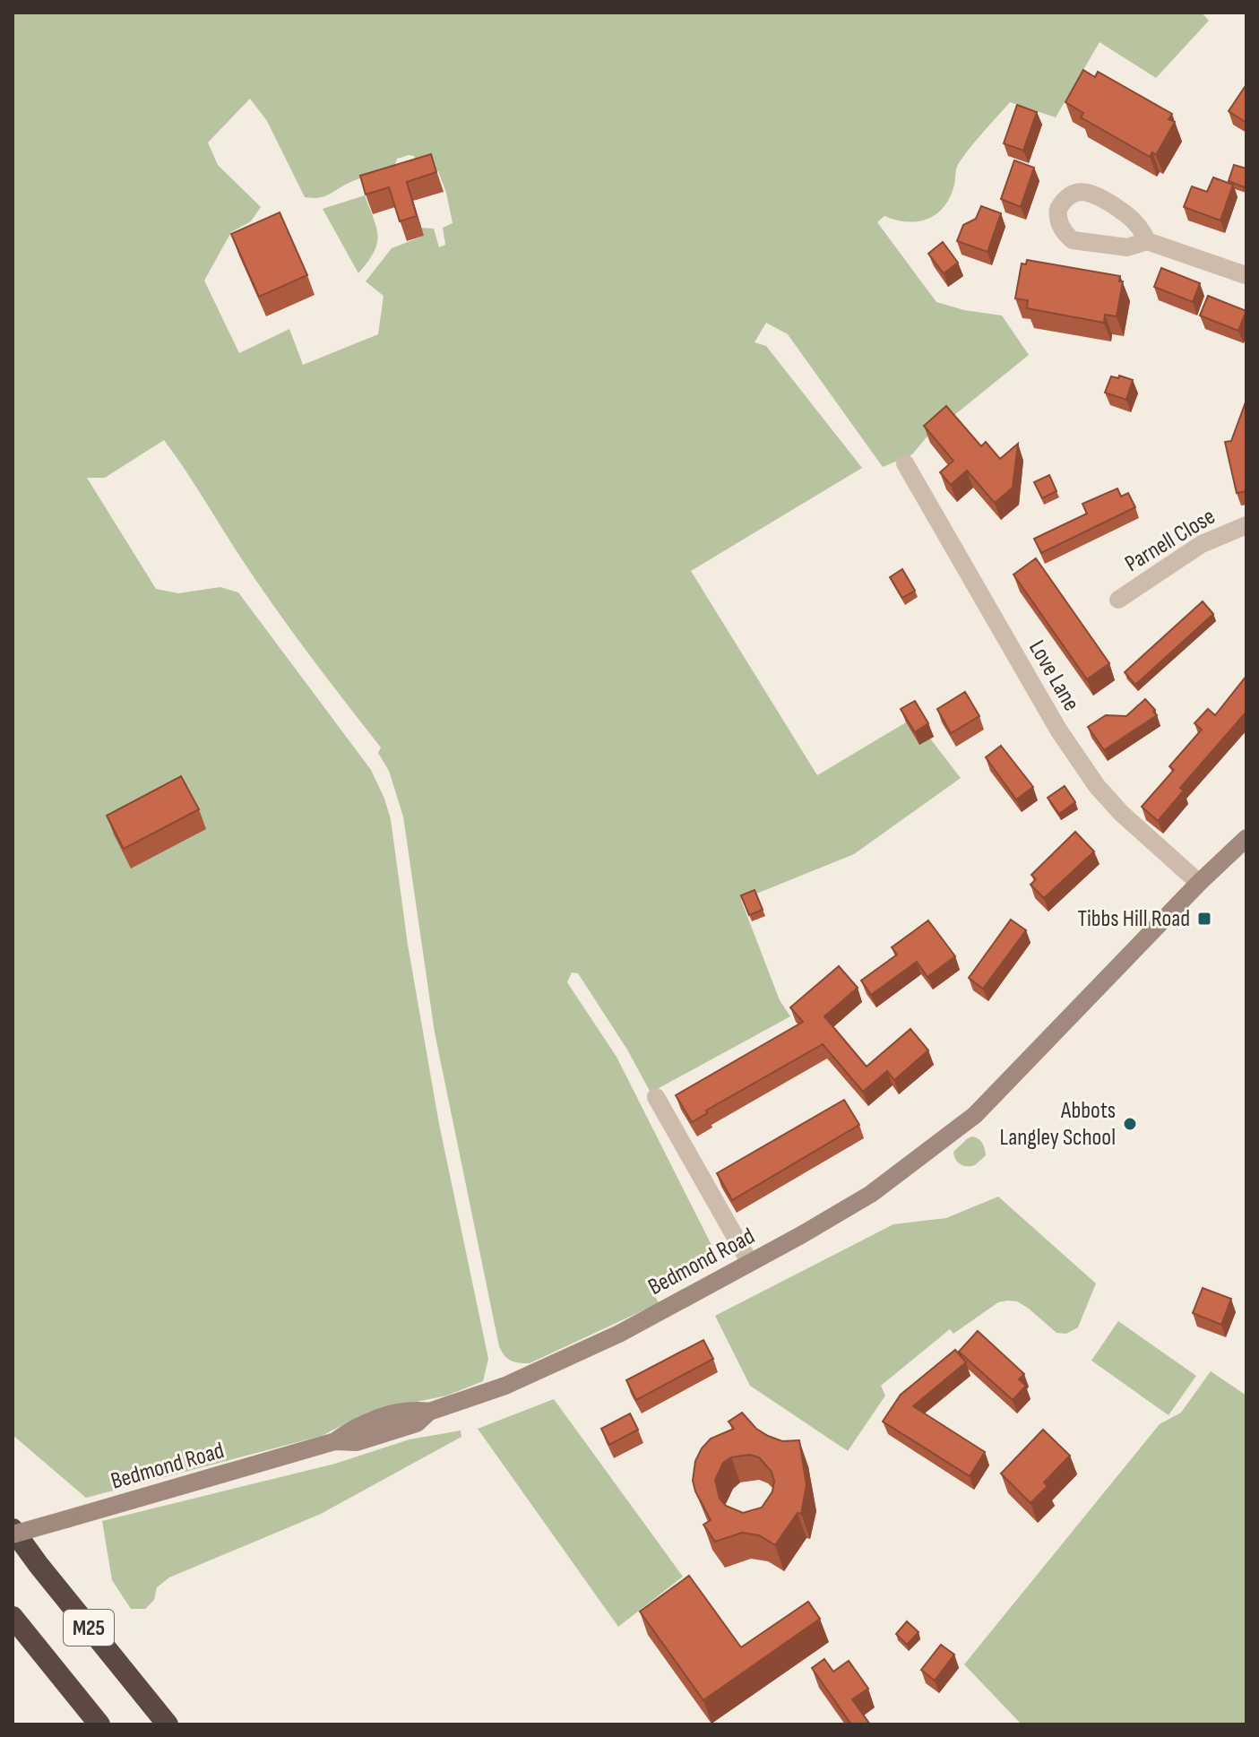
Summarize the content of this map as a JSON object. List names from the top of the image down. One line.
{"streets":{"highway":["M25"],"street":["Parnell Close","Love Lane","Bedmond Road"]},"crossings":[["Love Lane","Bedmond Road"],["Bedmond Road","M25"]],"places":{"transit":["Tibbs Hill Road"],"other":["Abbots Langley School"]}}
